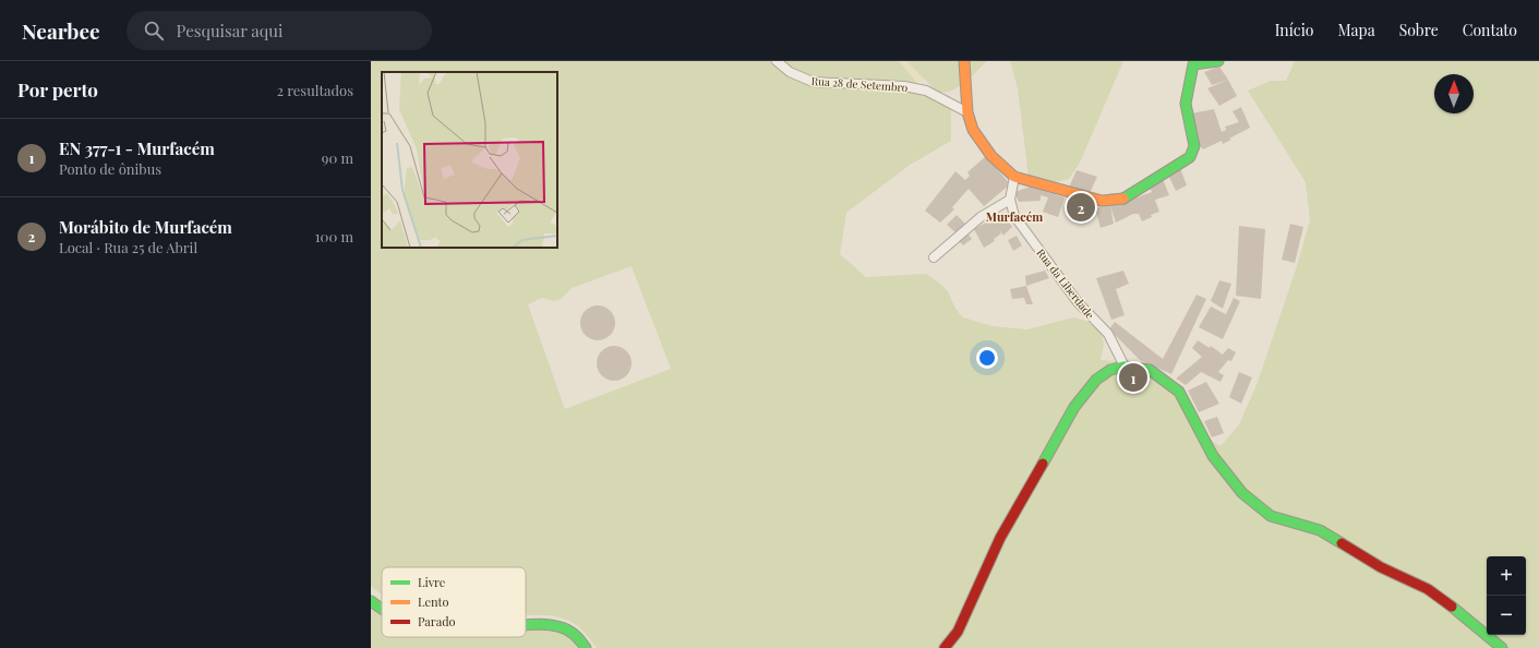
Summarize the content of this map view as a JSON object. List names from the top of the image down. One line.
{"streets":{"street":["Rua 28 de Setembro","Rua da Liberdade"]},"districts":["Murfacém"],"legend":["Livre","Lento","Parado"],"north":"top","page":{"header":"Nearbee","search":"Pesquisar aqui","nav":["Início","Mapa","Sobre","Contato"],"heading":["Por perto","2 resultados"],"list":[{"mark":"1","name":"EN 377-1 - Murfacém","note":"Ponto de ônibus","value":"90 m"},{"mark":"2","name":"Morábito de Murfacém","note":"Local · Rua 25 de Abril","value":"100 m"}],"pins":["2","1"],"map_buttons":["+","−"]}}
